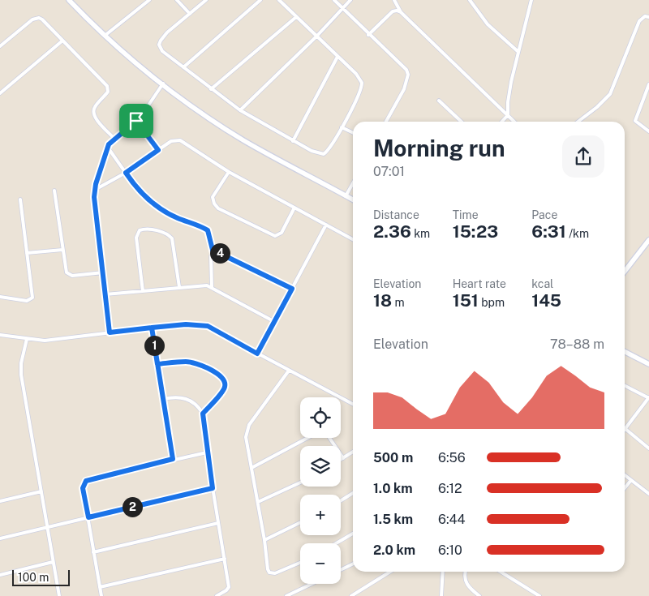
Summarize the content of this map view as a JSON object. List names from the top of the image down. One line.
{"scale_bar":"100 m","page":{"heading":["Morning run","07:01"],"stats":[["Distance","2.36 km"],["Time","15:23"],["Pace","6:31 /km"],["Elevation","18 m"],["Heart rate","151 bpm"],["kcal","145"]],"pins":["4","1","2"],"chart":["Elevation","78–88 m"],"map_buttons":["+","−"],"list":[{"name":"500 m","note":"6:56"},{"name":"1.0 km","note":"6:12"},{"name":"1.5 km","note":"6:44"},{"name":"2.0 km","note":"6:10"}],"scale":"100 m"}}
